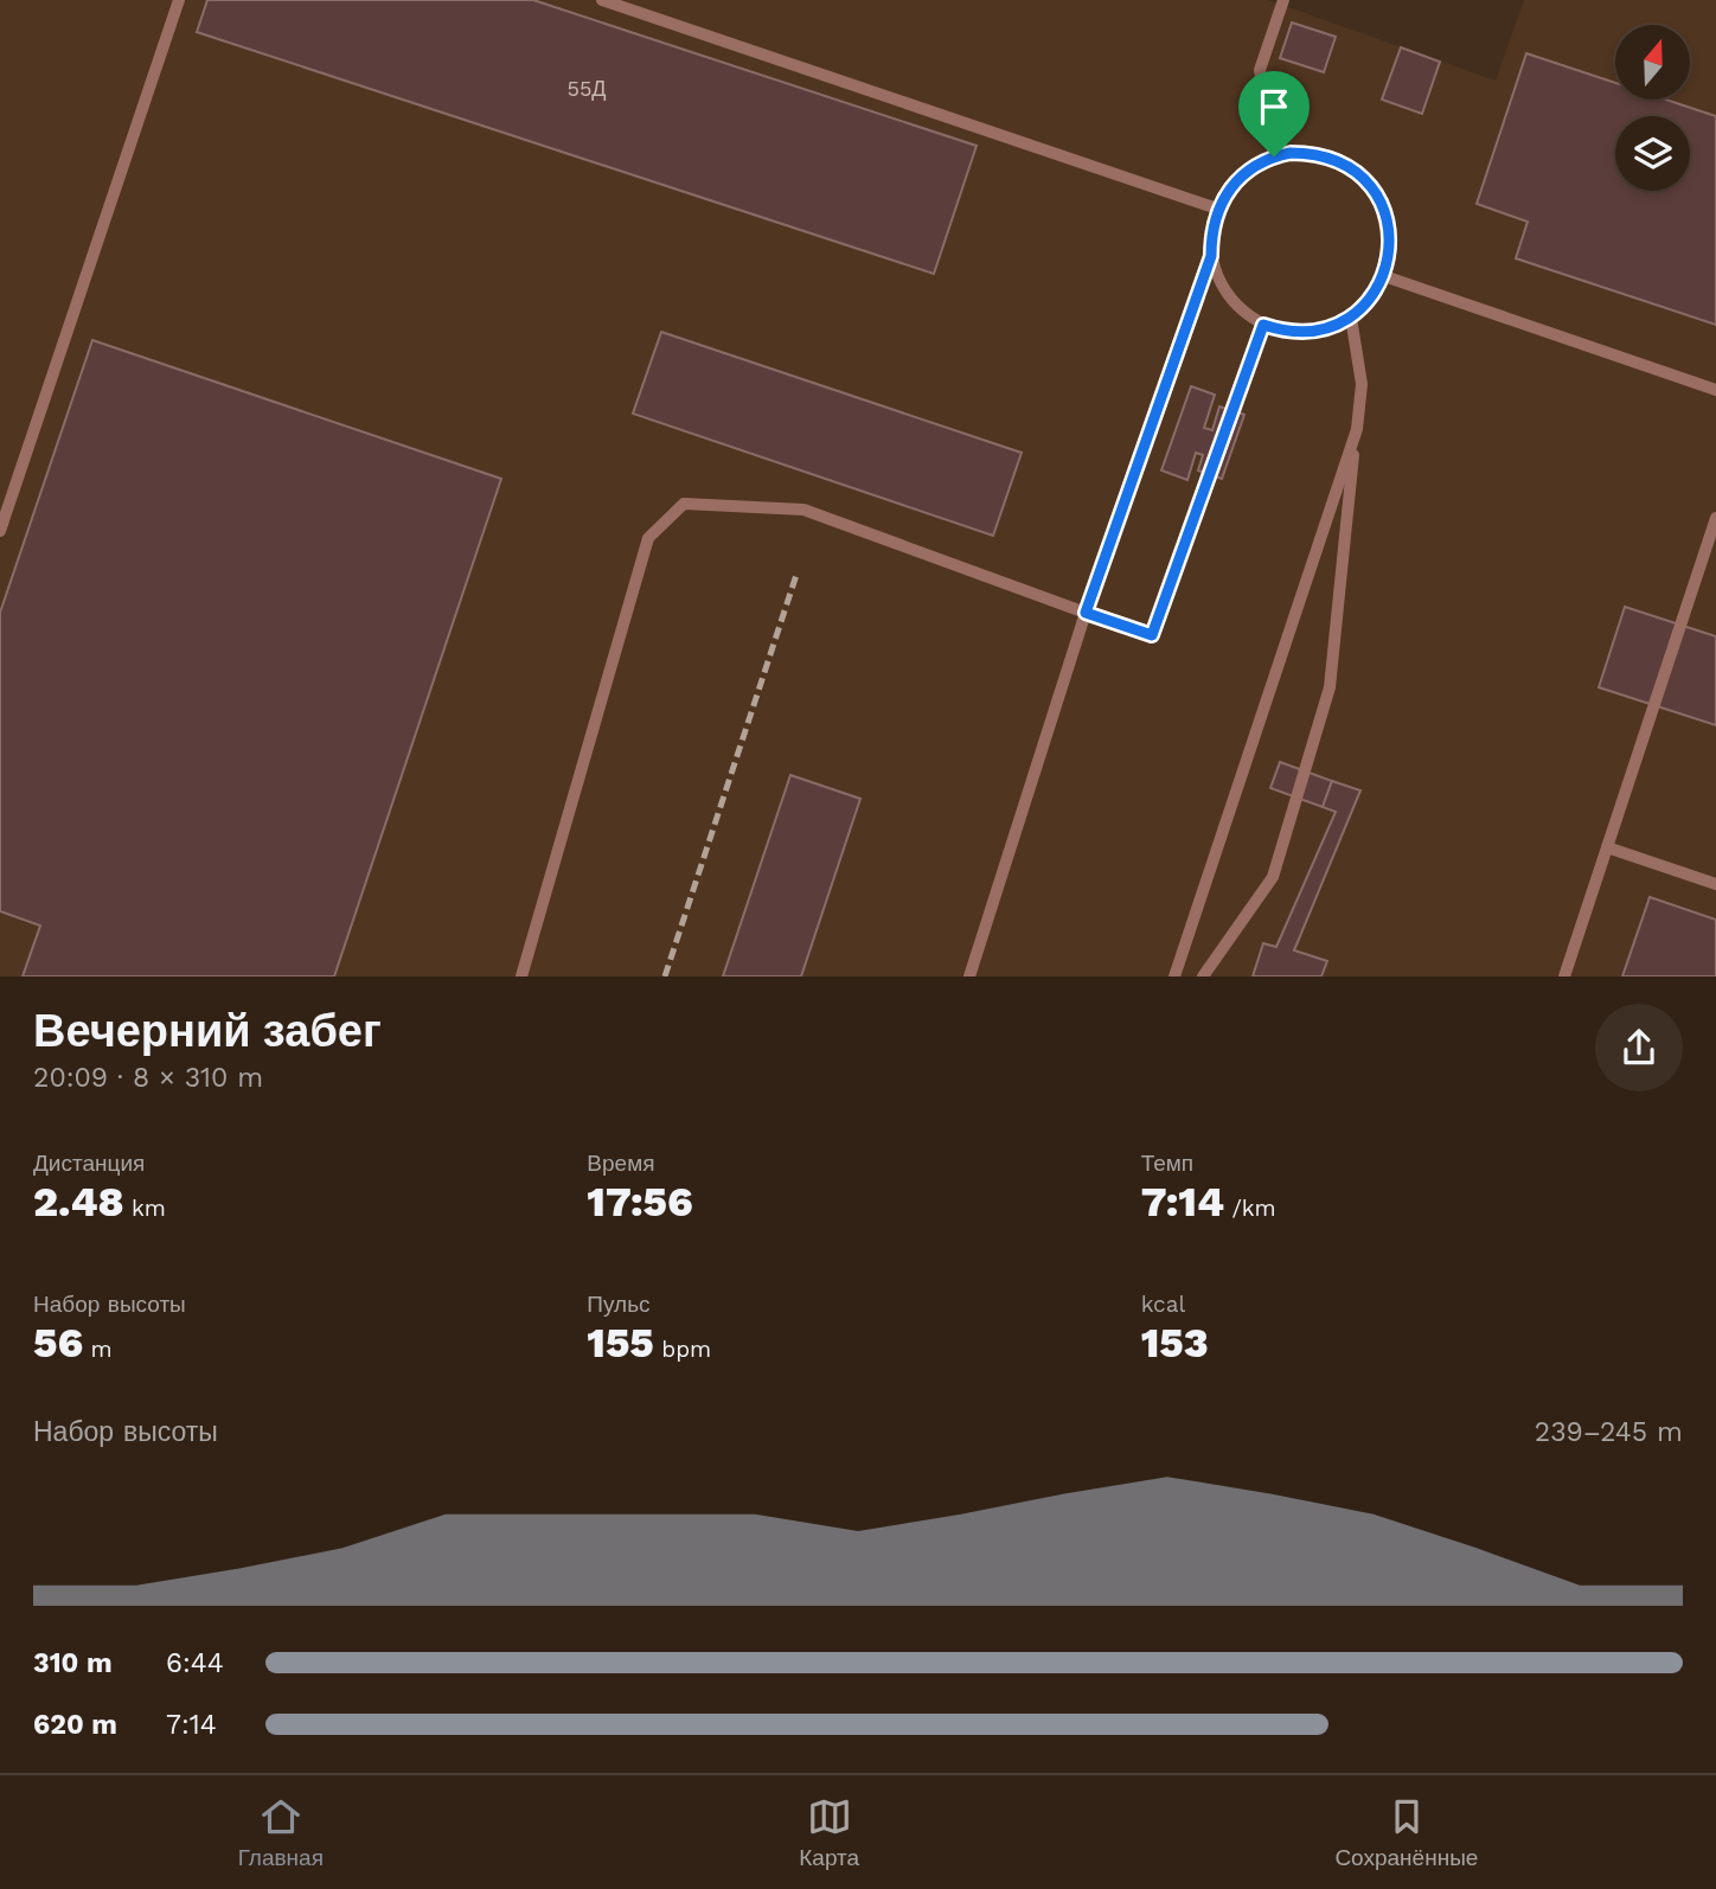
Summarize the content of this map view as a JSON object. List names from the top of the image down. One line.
{"house_numbers":["55Д"],"north":"top","page":{"heading":["Вечерний забег","20:09 · 8 × 310 m"],"stats":[["Дистанция","2.48 km"],["Время","17:56"],["Темп","7:14 /km"],["Набор высоты","56 m"],["Пульс","155 bpm"],["kcal","153"]],"chart":["Набор высоты","239–245 m"],"list":[{"name":"310 m","note":"6:44"},{"name":"620 m","note":"7:14"}],"tabs":["Главная","Карта","Сохранённые"]}}
